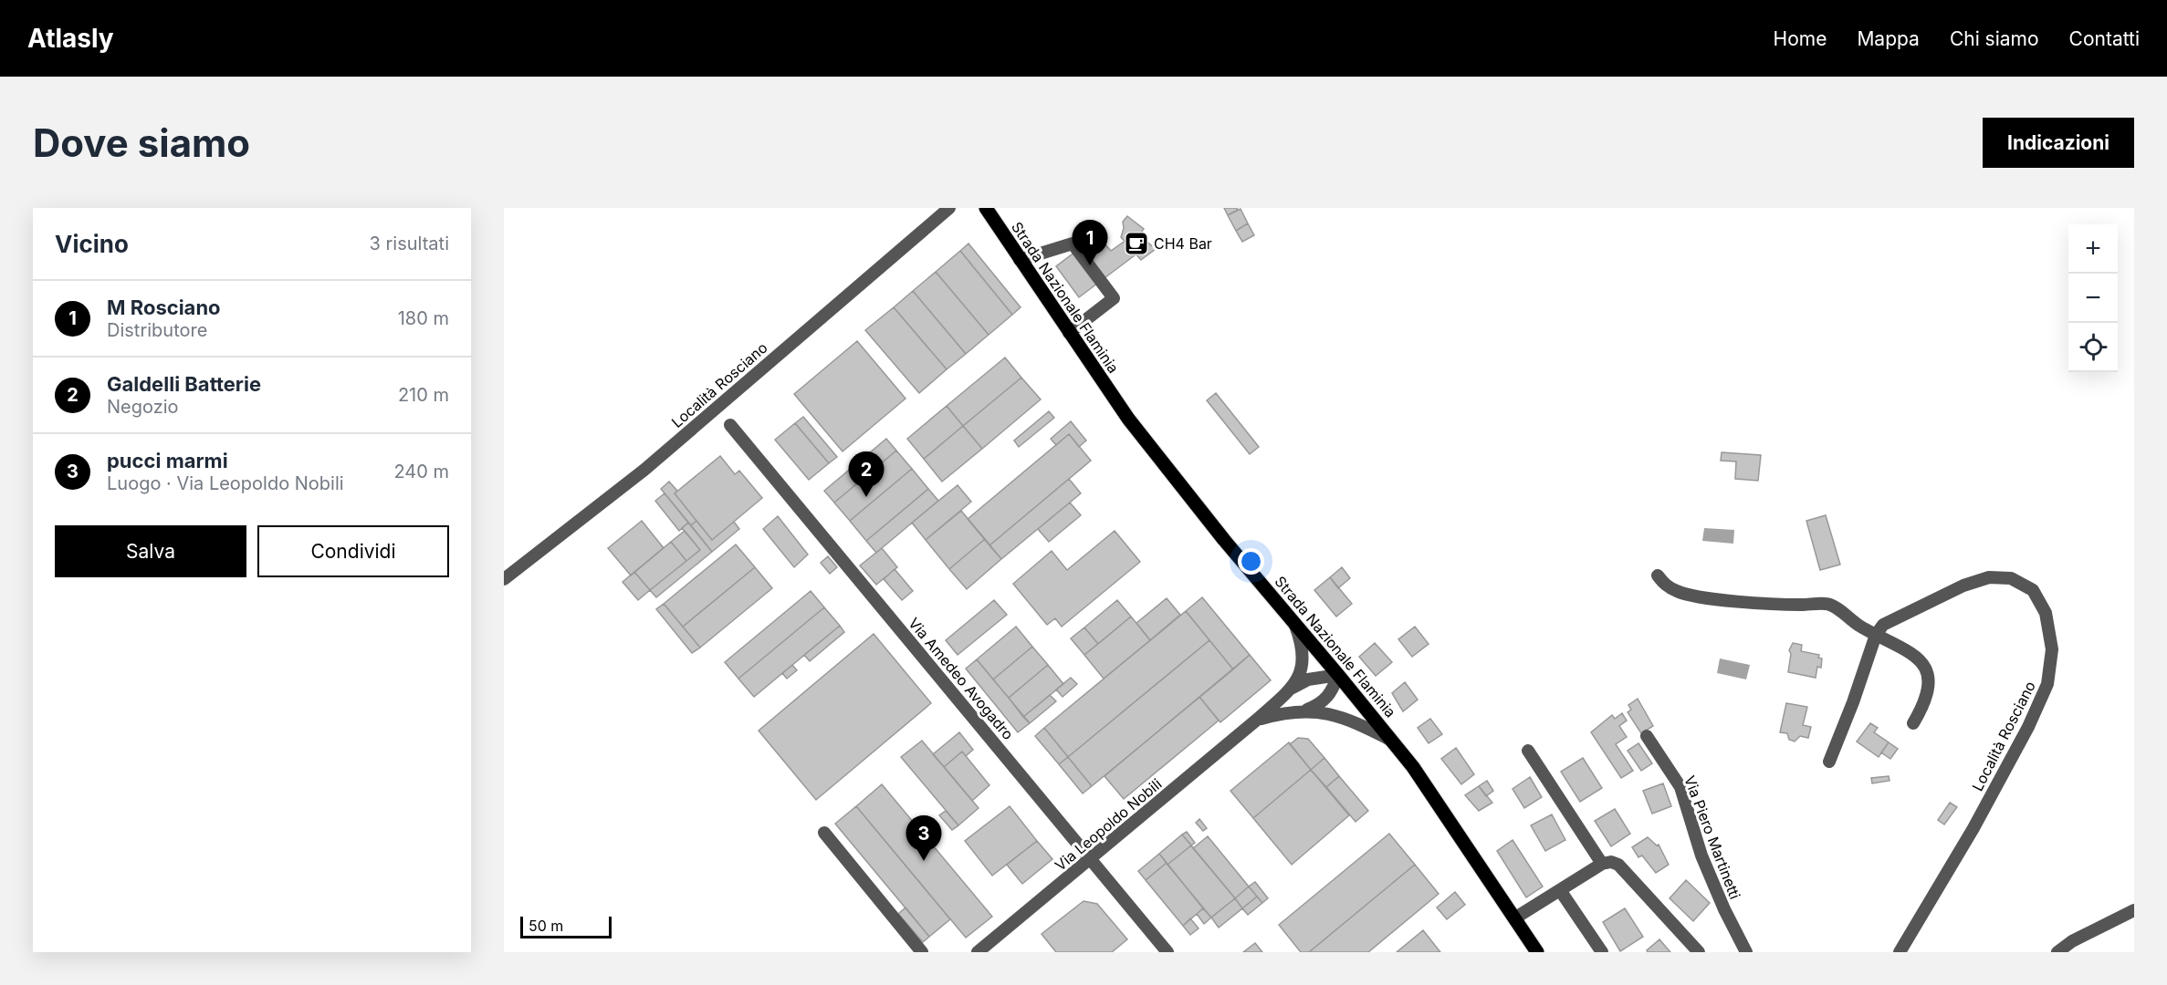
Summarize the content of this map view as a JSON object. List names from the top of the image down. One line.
{"streets":{"main road":["Strada Nazionale Flaminia"],"street":["Località Rosciano","Via Amedeo Avogadro","Via Leopoldo Nobili","Via Piero Martinetti"]},"crossings":[["Strada Nazionale Flaminia","Via Leopoldo Nobili"],["Via Amedeo Avogadro","Via Leopoldo Nobili"]],"places":{"cafe":["CH4 Bar"]},"scale_bar":"50 m","page":{"header":"Atlasly","nav":["Home","Mappa","Chi siamo","Contatti"],"buttons":["Indicazioni",["Salva","Condividi"]],"title":"Dove siamo","heading":["Vicino","3 risultati"],"pins":["1","2","3"],"map_buttons":["+","−"],"list":[{"mark":"1","name":"M Rosciano","note":"Distributore","value":"180 m"},{"mark":"2","name":"Galdelli Batterie","note":"Negozio","value":"210 m"},{"mark":"3","name":"pucci marmi","note":"Luogo · Via Leopoldo Nobili","value":"240 m"}],"scale":"50 m"}}
